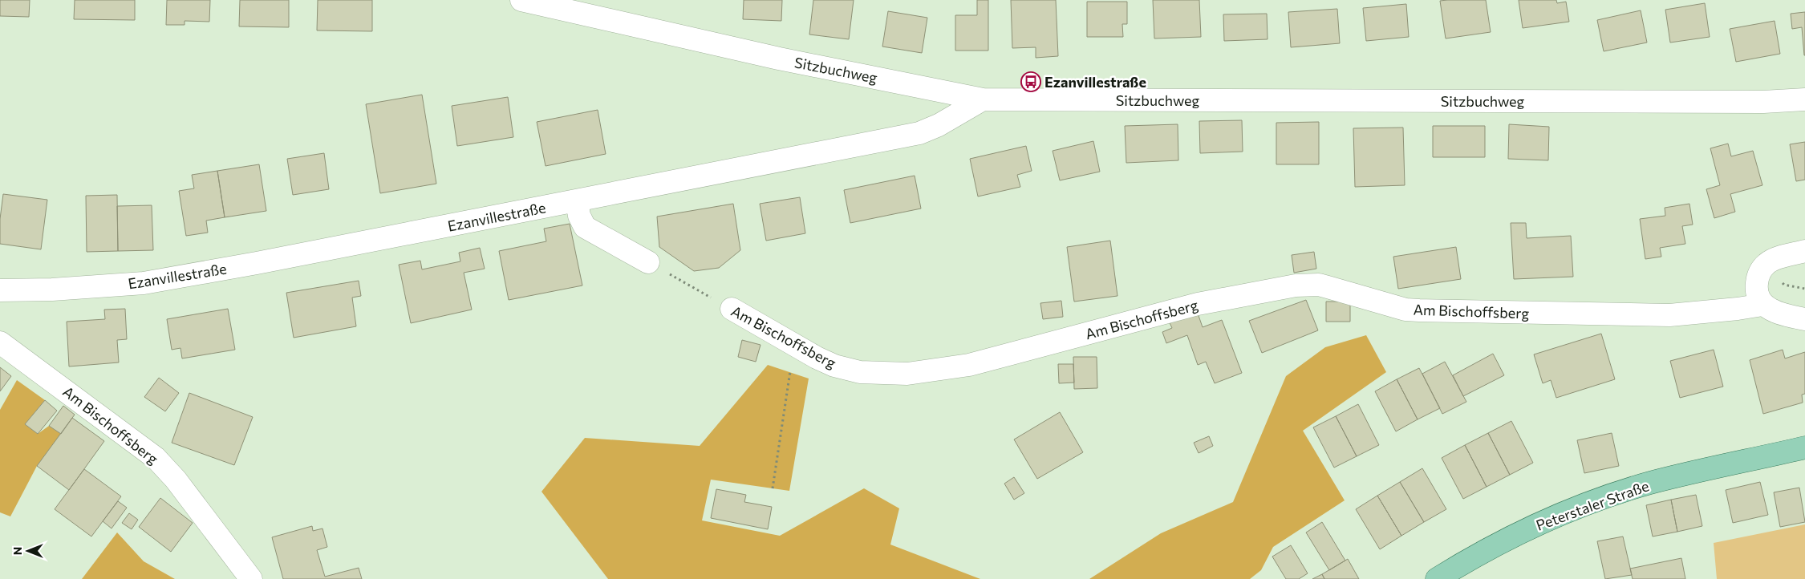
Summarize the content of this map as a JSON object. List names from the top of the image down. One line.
{"streets":{"main road":["Peterstaler Straße"],"street":["Sitzbuchweg","Ezanvillestraße","Am Bischoffsberg"]},"crossings":[["Sitzbuchweg","Ezanvillestraße"]],"places":{"bus stop":["Ezanvillestraße"]},"north":"left"}
